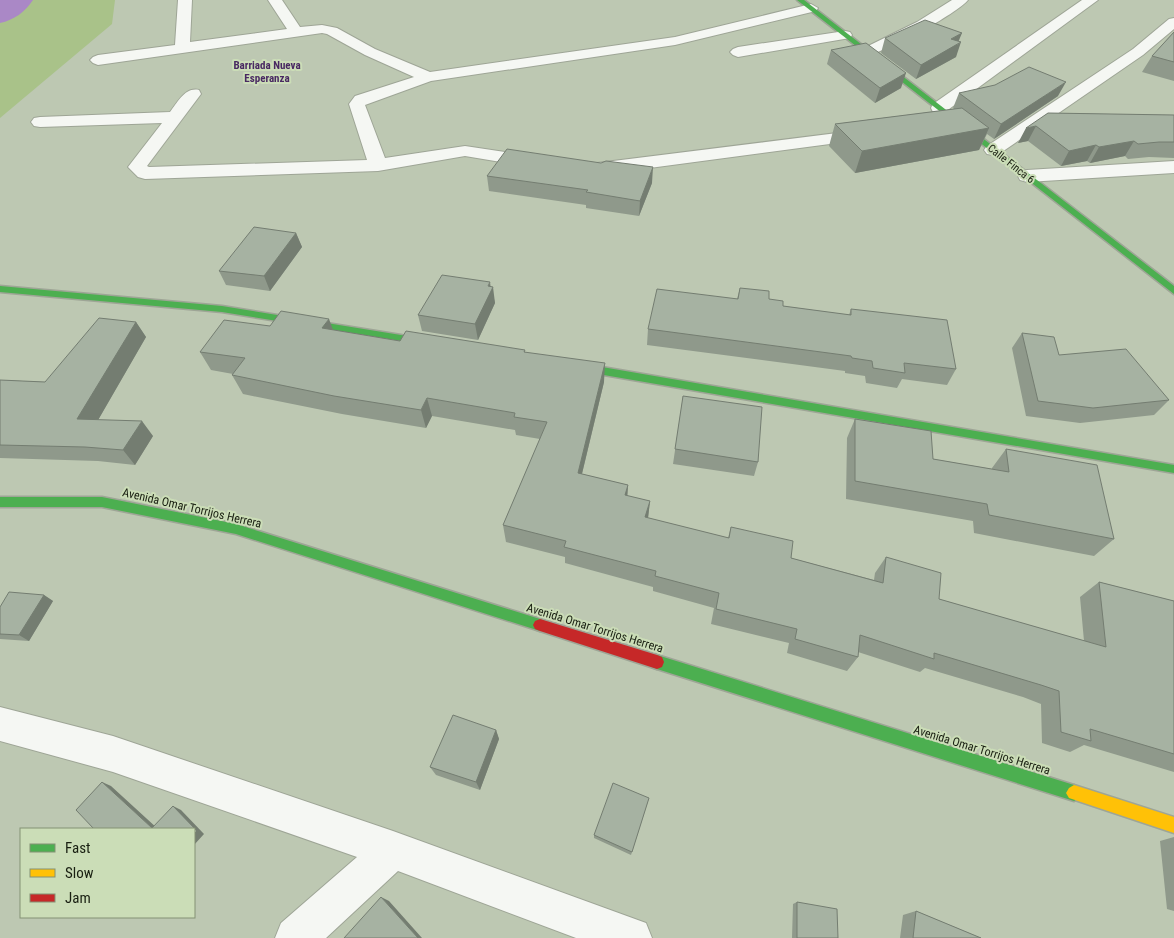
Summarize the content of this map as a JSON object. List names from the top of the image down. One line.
{"streets":{"street":["Calle Finca 6","Avenida Omar Torrijos Herrera"]},"districts":["Barriada Nueva Esperanza"],"legend":["Fast","Slow","Jam"]}
